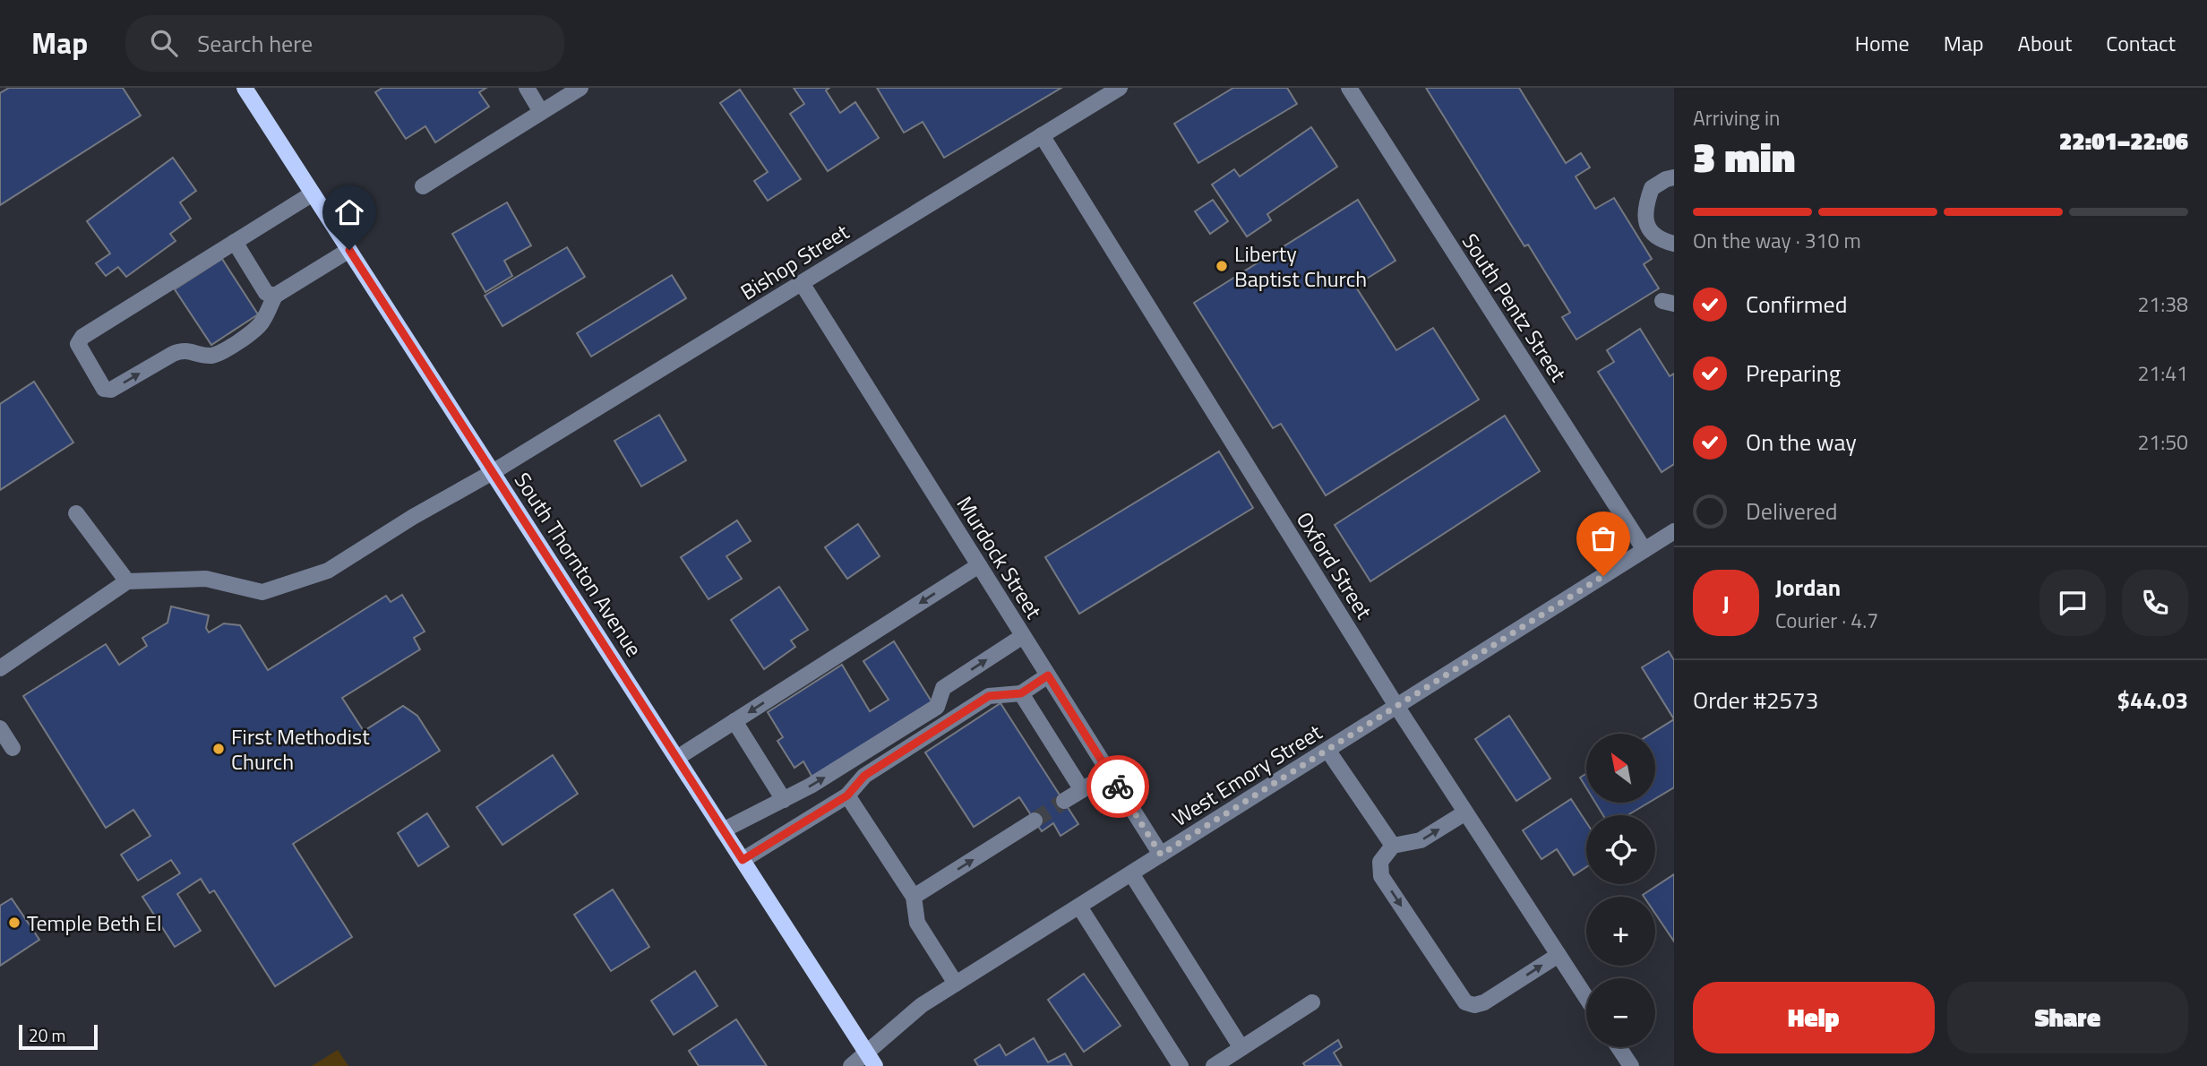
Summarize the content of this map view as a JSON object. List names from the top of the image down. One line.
{"streets":{"main road":["South Thornton Avenue"],"street":["Bishop Street","South Pentz Street","Murdock Street","Oxford Street","West Emory Street"]},"crossings":[["Bishop Street","Murdock Street"],["Bishop Street","South Thornton Avenue"],["Bishop Street","Oxford Street"],["South Pentz Street","West Emory Street"],["Murdock Street","West Emory Street"],["South Thornton Avenue","West Emory Street"],["Oxford Street","West Emory Street"]],"places":["Liberty Baptist Church","First Methodist Church","Temple Beth El"],"scale_bar":"20 m","north":"top left","page":{"header":"Map","search":"Search here","nav":["Home","Map","About","Contact"],"heading":["3 min","Arriving in","22:01–22:06"],"panel":["Jordan","Courier · 4.7","Order #2573","$44.03"],"bar":"On the way · 310 m","list":[["Confirmed","21:38"],["Preparing","21:41"],["On the way","21:50"],"Delivered"],"round":"J","map_buttons":["+","−"],"buttons":["Help","Share"],"scale":"20 m"}}
